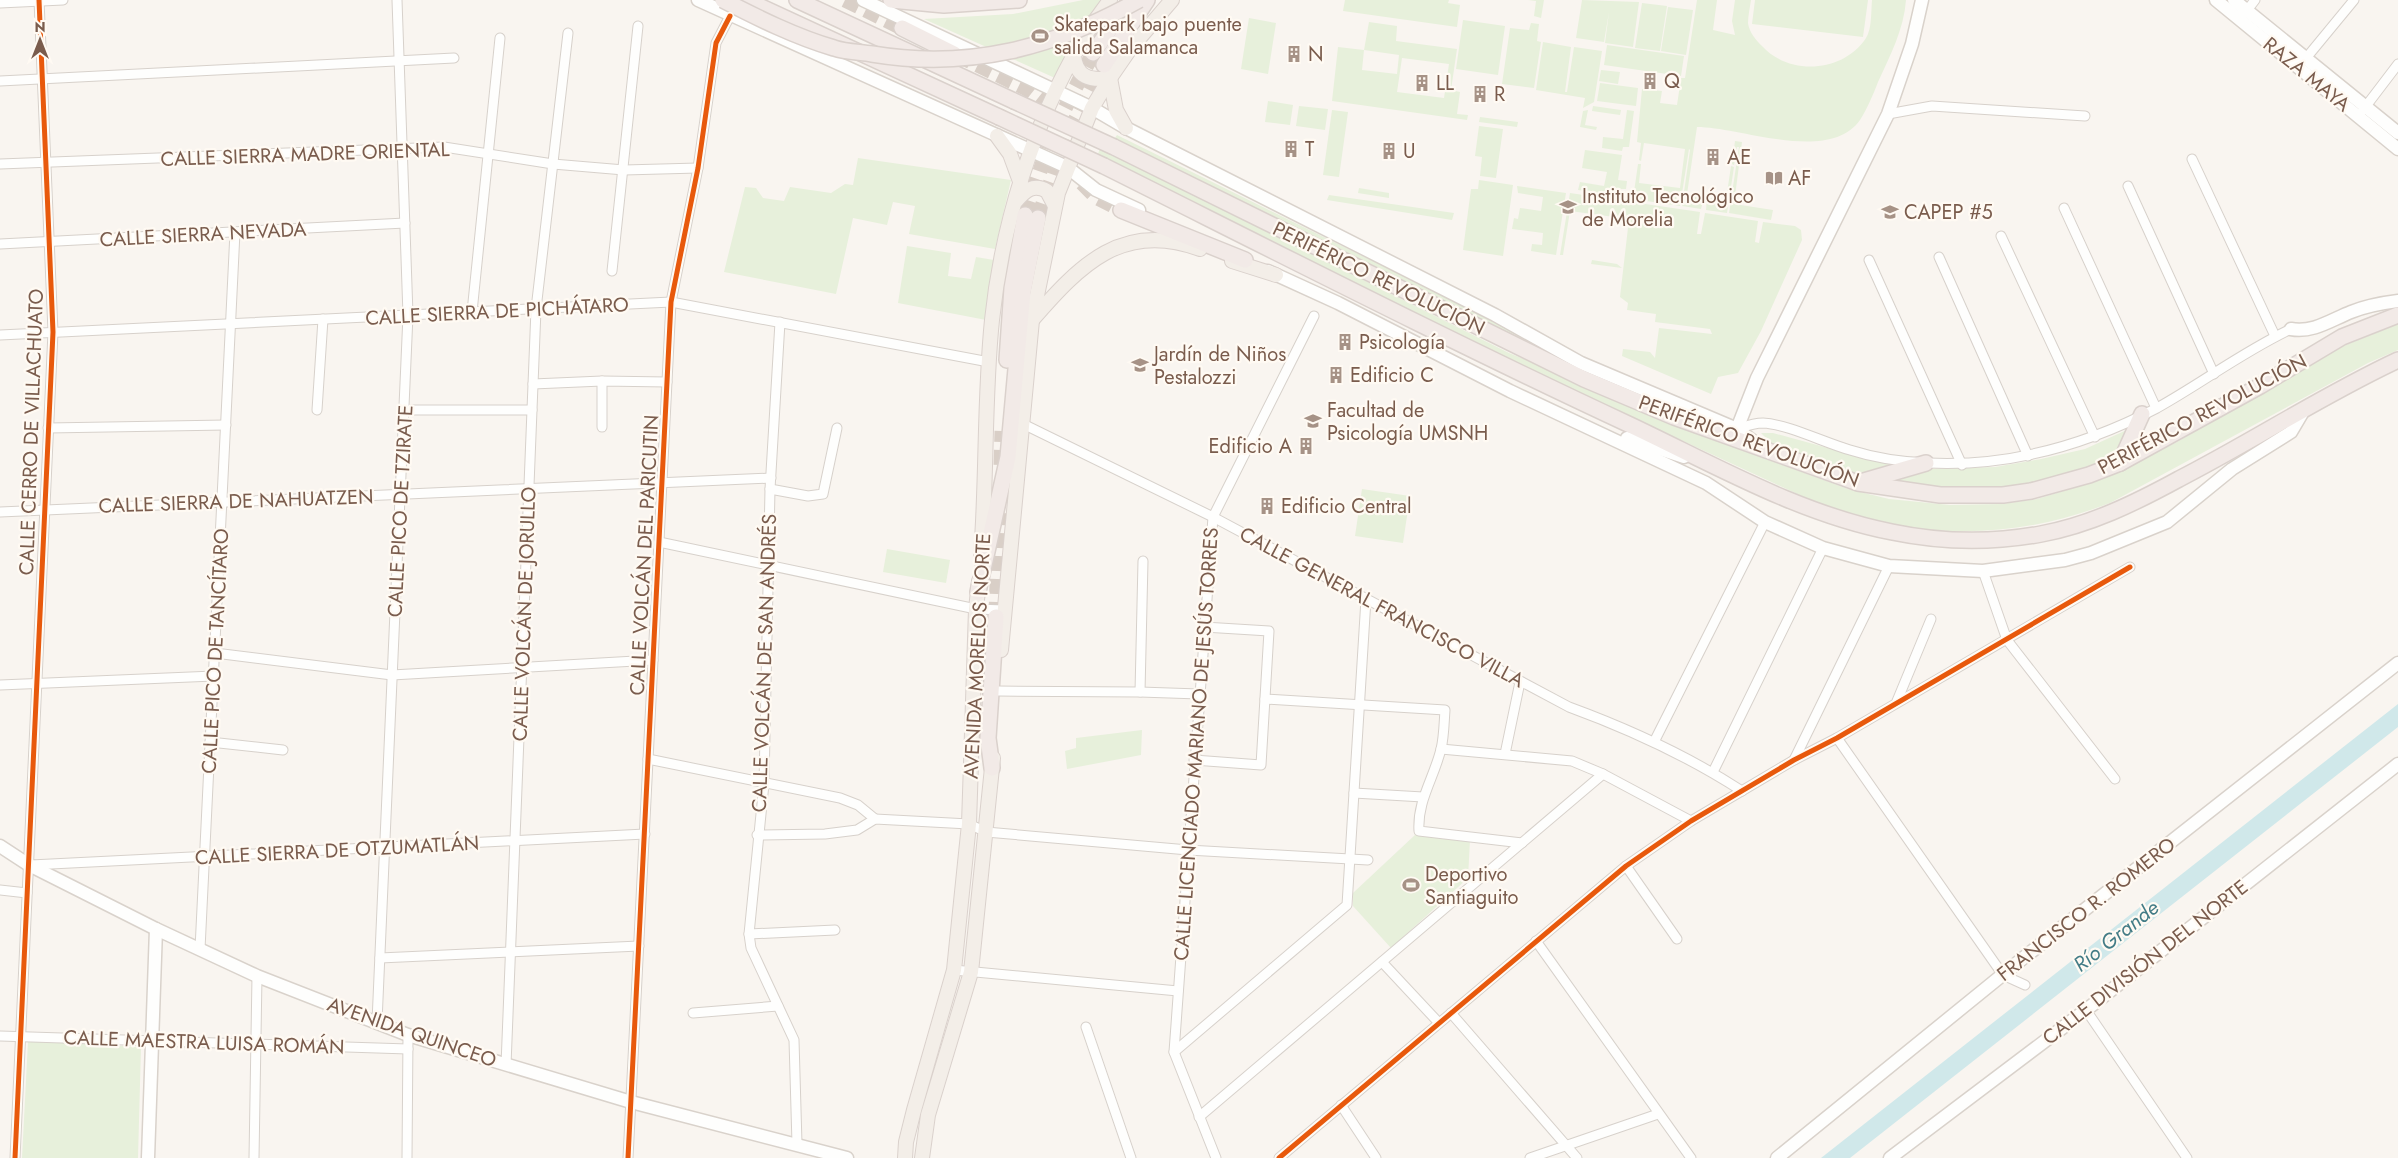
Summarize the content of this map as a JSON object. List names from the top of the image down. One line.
{"streets":{"highway":["PERIFÉRICO REVOLUCIÓN"],"main road":["RAZA MAYA","AVENIDA MORELOS NORTE","FRANCISCO R. ROMERO","CALLE DIVISIÓN DEL NORTE","AVENIDA QUINCEO"],"street":["CALLE SIERRA MADRE ORIENTAL","CALLE SIERRA NEVADA","CALLE SIERRA DE PICHÁTARO","CALLE CERRO DE VILLACHUATO","CALLE SIERRA DE NAHUATZEN","CALLE PICO DE TZIRATE","CALLE VOLCÁN DEL PARICUTIN","CALLE GENERAL FRANCISCO VILLA","CALLE VOLCÁN DE JORULLO","CALLE PICO DE TANCÍTARO","CALLE VOLCÁN DE SAN ANDRÉS","CALLE LICENCIADO MARIANO DE JESÚS TORRES","CALLE SIERRA DE OTZUMATLÁN","CALLE MAESTRA LUISA ROMÁN"]},"crossings":[["CALLE SIERRA MADRE ORIENTAL","CALLE CERRO DE VILLACHUATO"],["CALLE SIERRA MADRE ORIENTAL","CALLE PICO DE TZIRATE"],["CALLE SIERRA MADRE ORIENTAL","CALLE VOLCÁN DEL PARICUTIN"],["CALLE SIERRA MADRE ORIENTAL","CALLE VOLCÁN DE JORULLO"],["CALLE SIERRA NEVADA","CALLE CERRO DE VILLACHUATO"],["CALLE SIERRA NEVADA","CALLE PICO DE TZIRATE"],["CALLE SIERRA NEVADA","CALLE PICO DE TANCÍTARO"],["CALLE SIERRA DE PICHÁTARO","CALLE CERRO DE VILLACHUATO"],["CALLE SIERRA DE PICHÁTARO","CALLE PICO DE TZIRATE"],["CALLE SIERRA DE PICHÁTARO","CALLE VOLCÁN DEL PARICUTIN"],["CALLE SIERRA DE PICHÁTARO","CALLE VOLCÁN DE JORULLO"],["CALLE SIERRA DE PICHÁTARO","CALLE PICO DE TANCÍTARO"],["CALLE SIERRA DE PICHÁTARO","AVENIDA MORELOS NORTE"],["CALLE SIERRA DE PICHÁTARO","CALLE VOLCÁN DE SAN ANDRÉS"],["CALLE CERRO DE VILLACHUATO","CALLE SIERRA DE NAHUATZEN"],["CALLE CERRO DE VILLACHUATO","CALLE SIERRA DE OTZUMATLÁN"],["CALLE CERRO DE VILLACHUATO","AVENIDA QUINCEO"],["CALLE CERRO DE VILLACHUATO","CALLE MAESTRA LUISA ROMÁN"],["CALLE SIERRA DE NAHUATZEN","CALLE PICO DE TZIRATE"],["CALLE SIERRA DE NAHUATZEN","CALLE VOLCÁN DEL PARICUTIN"],["CALLE SIERRA DE NAHUATZEN","CALLE VOLCÁN DE JORULLO"],["CALLE SIERRA DE NAHUATZEN","CALLE PICO DE TANCÍTARO"],["CALLE SIERRA DE NAHUATZEN","CALLE VOLCÁN DE SAN ANDRÉS"],["CALLE PICO DE TZIRATE","CALLE SIERRA DE OTZUMATLÁN"],["CALLE PICO DE TZIRATE","AVENIDA QUINCEO"],["CALLE VOLCÁN DEL PARICUTIN","CALLE SIERRA DE OTZUMATLÁN"],["CALLE VOLCÁN DEL PARICUTIN","AVENIDA QUINCEO"],["CALLE GENERAL FRANCISCO VILLA","AVENIDA MORELOS NORTE"],["CALLE GENERAL FRANCISCO VILLA","CALLE LICENCIADO MARIANO DE JESÚS TORRES"],["CALLE VOLCÁN DE JORULLO","CALLE SIERRA DE OTZUMATLÁN"],["CALLE VOLCÁN DE JORULLO","AVENIDA QUINCEO"],["CALLE PICO DE TANCÍTARO","CALLE SIERRA DE OTZUMATLÁN"],["CALLE PICO DE TANCÍTARO","AVENIDA QUINCEO"],["CALLE VOLCÁN DE SAN ANDRÉS","AVENIDA QUINCEO"],["CALLE SIERRA DE OTZUMATLÁN","AVENIDA QUINCEO"]],"water":["Río Grande"],"places":{"sports":["Skatepark bajo puente salida Salamanca","Deportivo Santiaguito"],"building":["N","Q","LL","R","T","U","AE","Psicología","Edificio C","Edificio A","Edificio Central"],"library":["AF"],"school or university":["Instituto Tecnológico de Morelia","CAPEP #5","Jardín de Niños Pestalozzi","Facultad de Psicología UMSNH"]},"north":"top"}
